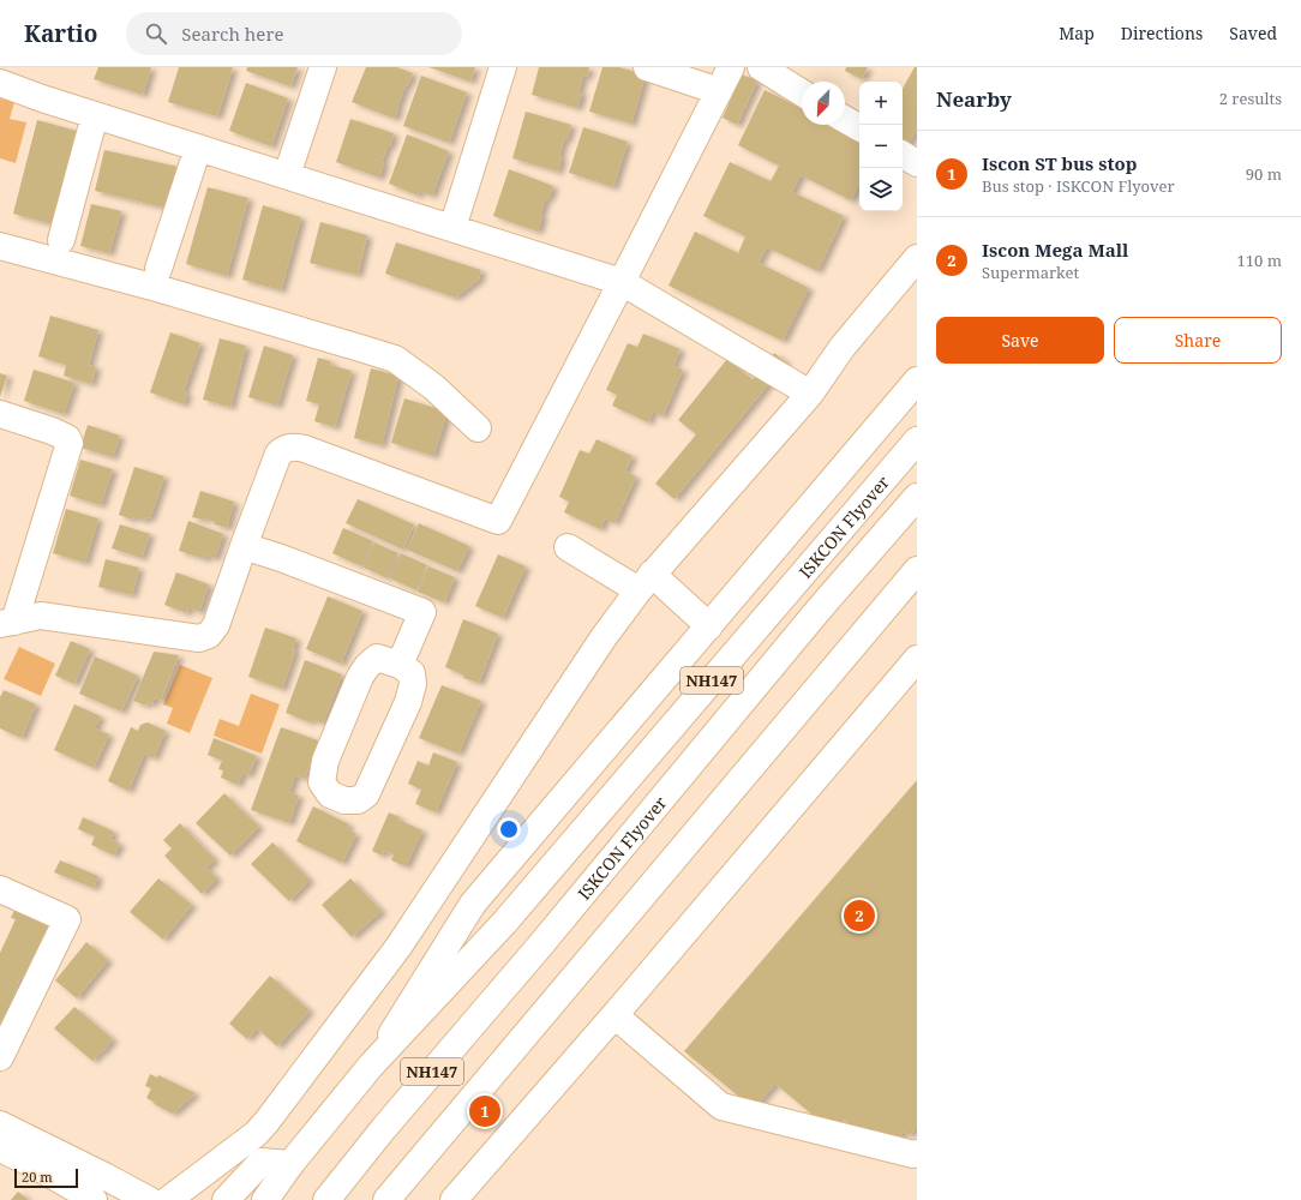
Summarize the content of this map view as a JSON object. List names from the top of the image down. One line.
{"streets":{"main road":["ISKCON Flyover","NH147"]},"crossings":[["ISKCON Flyover","NH147"]],"scale_bar":"20 m","north":"bottom left","page":{"header":"Kartio","search":"Search here","nav":["Map","Directions","Saved"],"heading":["Nearby","2 results"],"map_buttons":["+","−"],"list":[{"mark":"1","name":"Iscon ST bus stop","note":"Bus stop · ISKCON Flyover","value":"90 m"},{"mark":"2","name":"Iscon Mega Mall","note":"Supermarket","value":"110 m"}],"buttons":["Save","Share"],"pins":["2","1"],"scale":"20 m"}}
